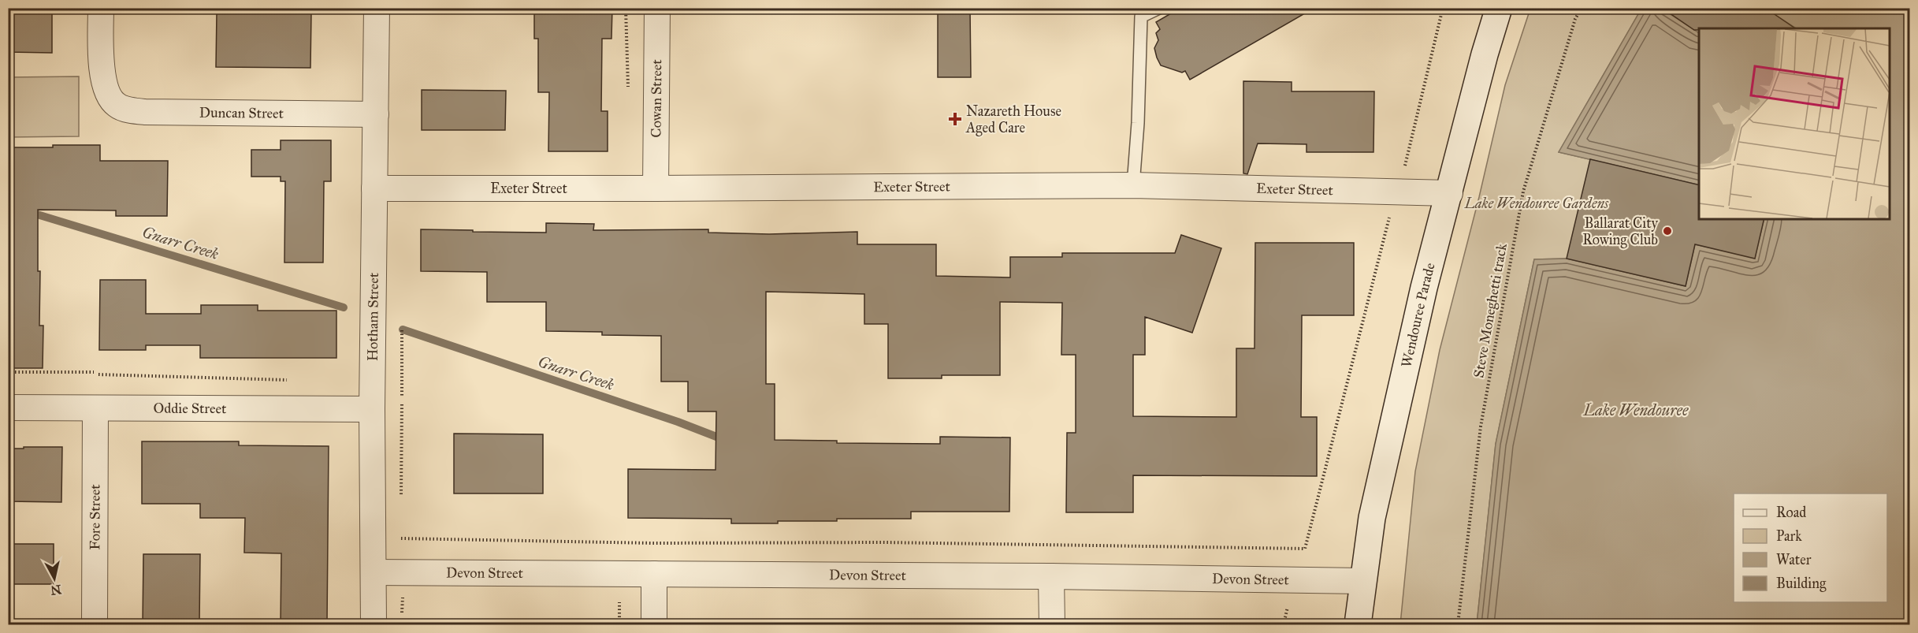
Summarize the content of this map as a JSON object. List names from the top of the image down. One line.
{"streets":{"street":["Cowan Street","Duncan Street","Exeter Street","Wendouree Parade","Hotham Street","Oddie Street","Fore Street","Devon Street"],"path":["Steve Moneghetti track"]},"crossings":[["Cowan Street","Exeter Street"],["Duncan Street","Hotham Street"],["Exeter Street","Wendouree Parade"],["Exeter Street","Hotham Street"],["Wendouree Parade","Devon Street"],["Hotham Street","Oddie Street"],["Hotham Street","Devon Street"],["Oddie Street","Fore Street"]],"water":["Gnarr Creek","Lake Wendouree"],"parks":["Lake Wendouree Gardens"],"places":{"health":["Nazareth House Aged Care"],"other":["Ballarat City Rowing Club"]},"legend":["Road","Park","Water","Building"],"north":"bottom"}
